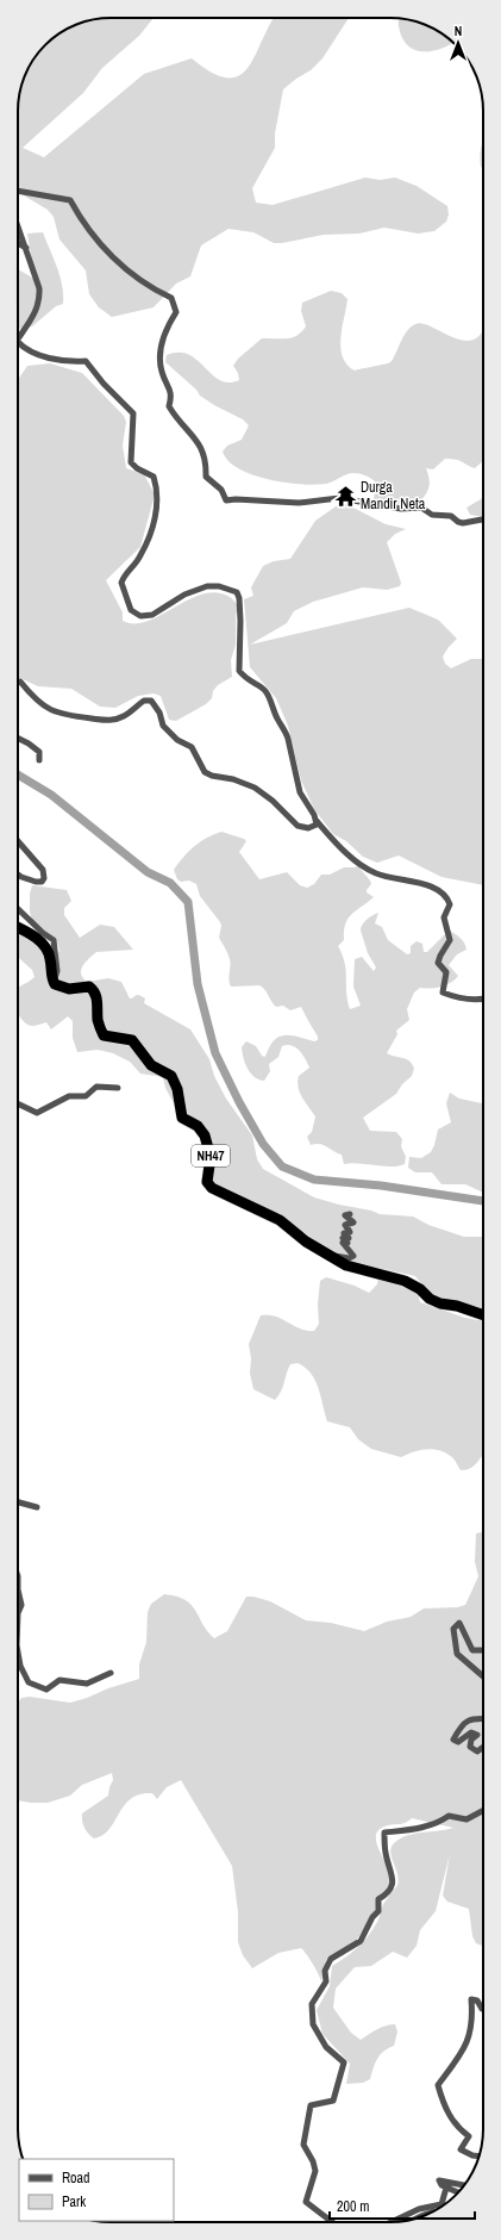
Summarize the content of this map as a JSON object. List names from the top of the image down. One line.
{"streets":{"highway":["NH47"]},"places":{"temple":["Durga Mandir Neta"]},"legend":["Road","Park"],"scale_bar":"200 m","north":"top"}
